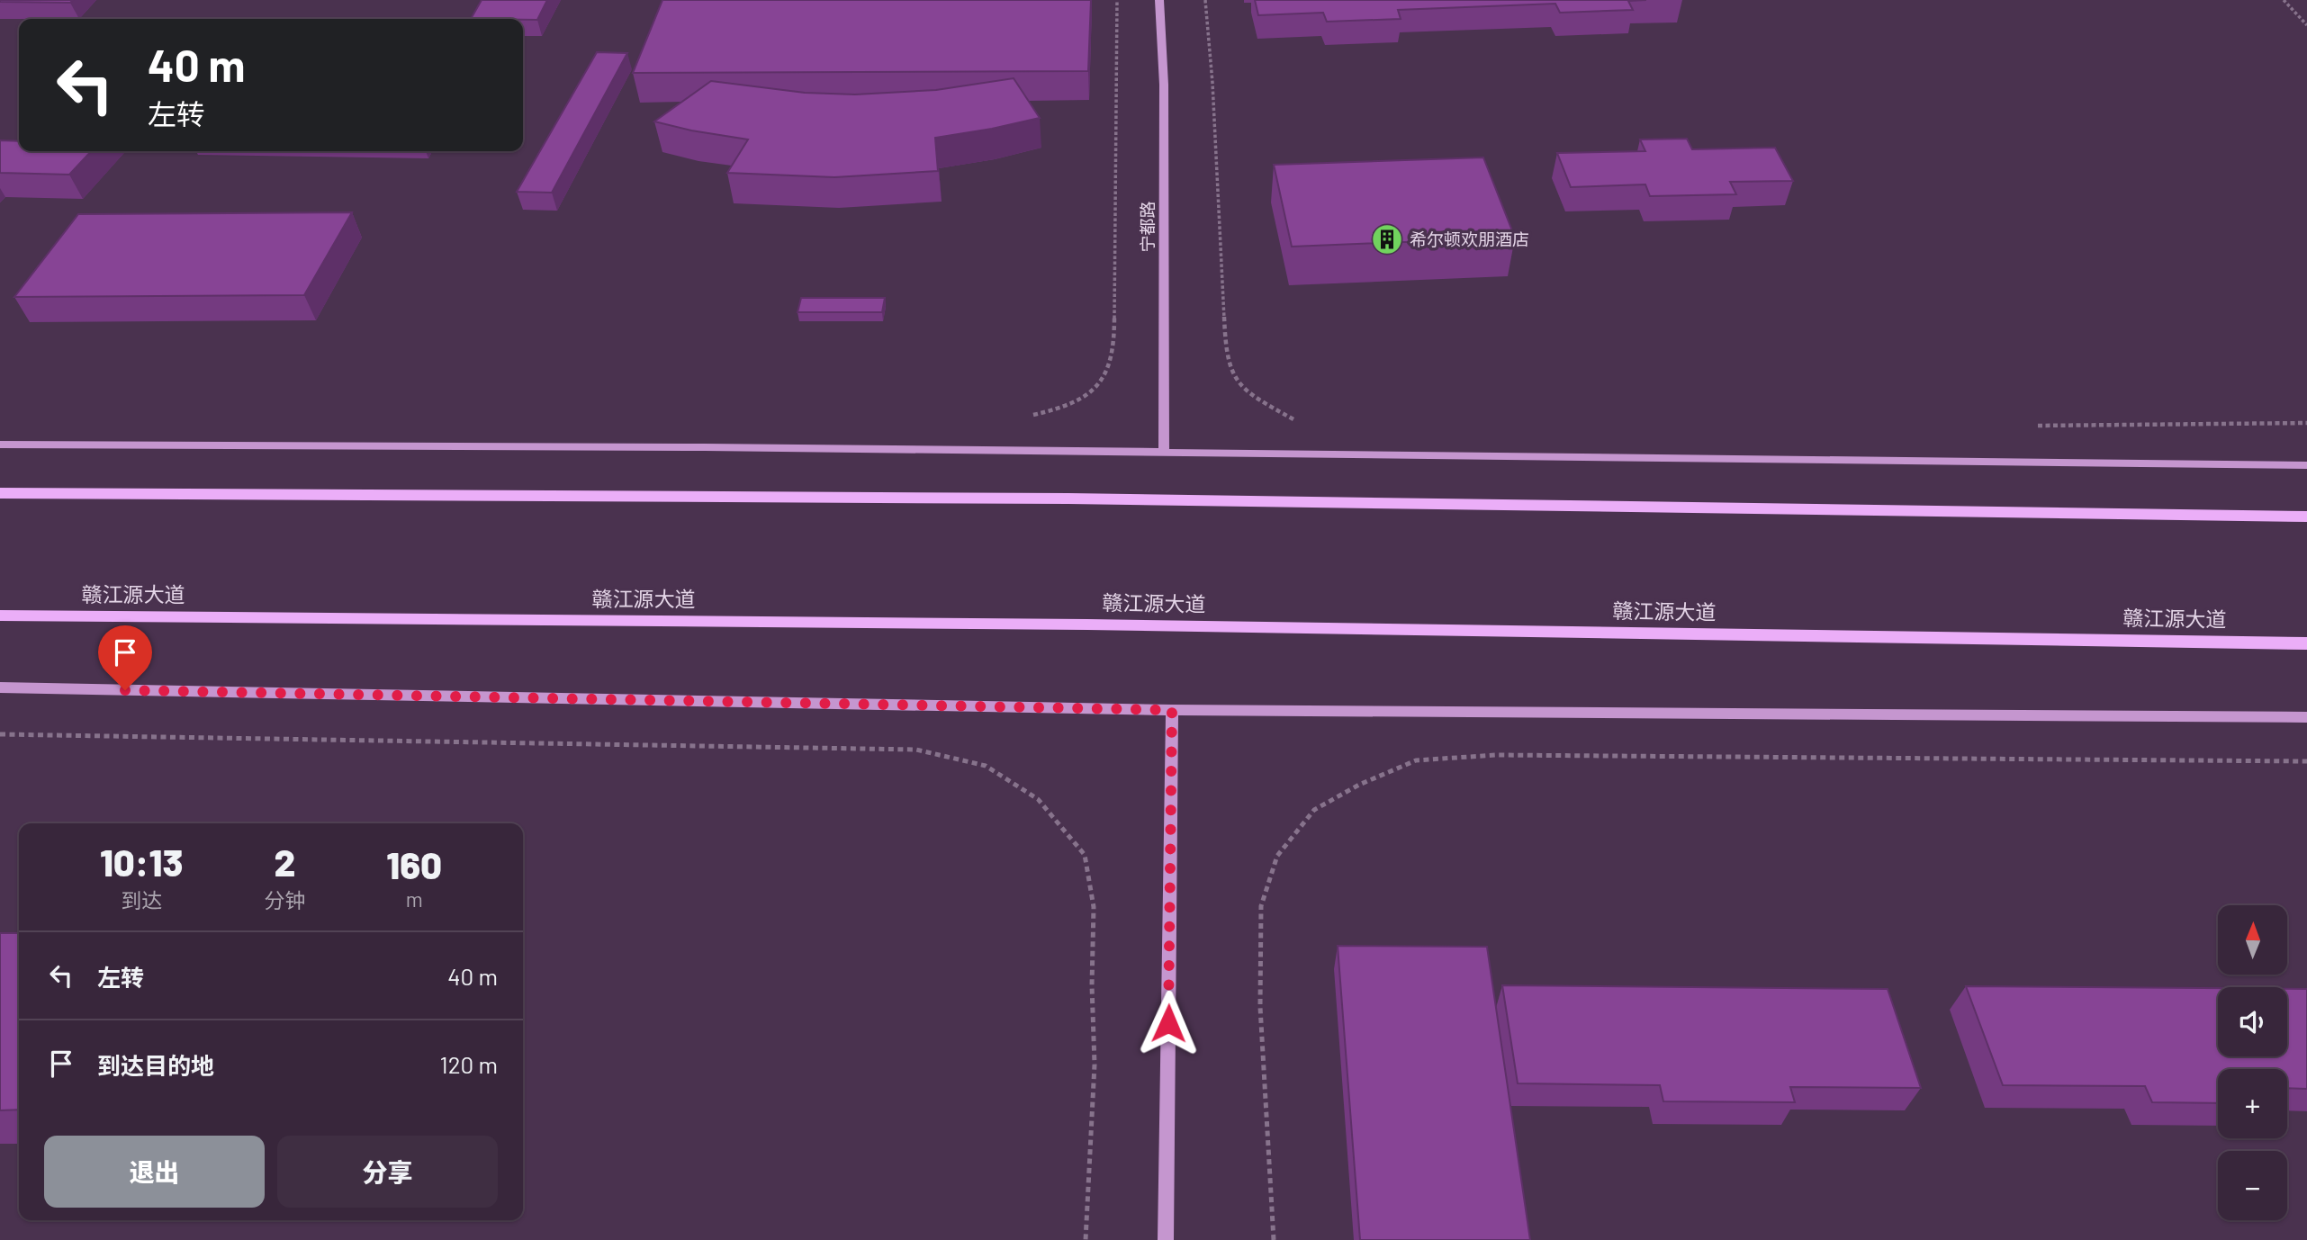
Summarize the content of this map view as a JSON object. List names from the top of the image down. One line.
{"streets":{"main road":["赣江源大道"],"street":["宁都路"]},"places":{"building":["希尔顿欢朋酒店"]},"north":"top","page":{"turn":["40 m","左转"],"eta":["10:13","到达","2","分钟","160","m"],"map_buttons":["+","−"],"list":[{"name":"左转","value":"40 m"},{"name":"到达目的地","value":"120 m"}],"buttons":["退出","分享"]}}
